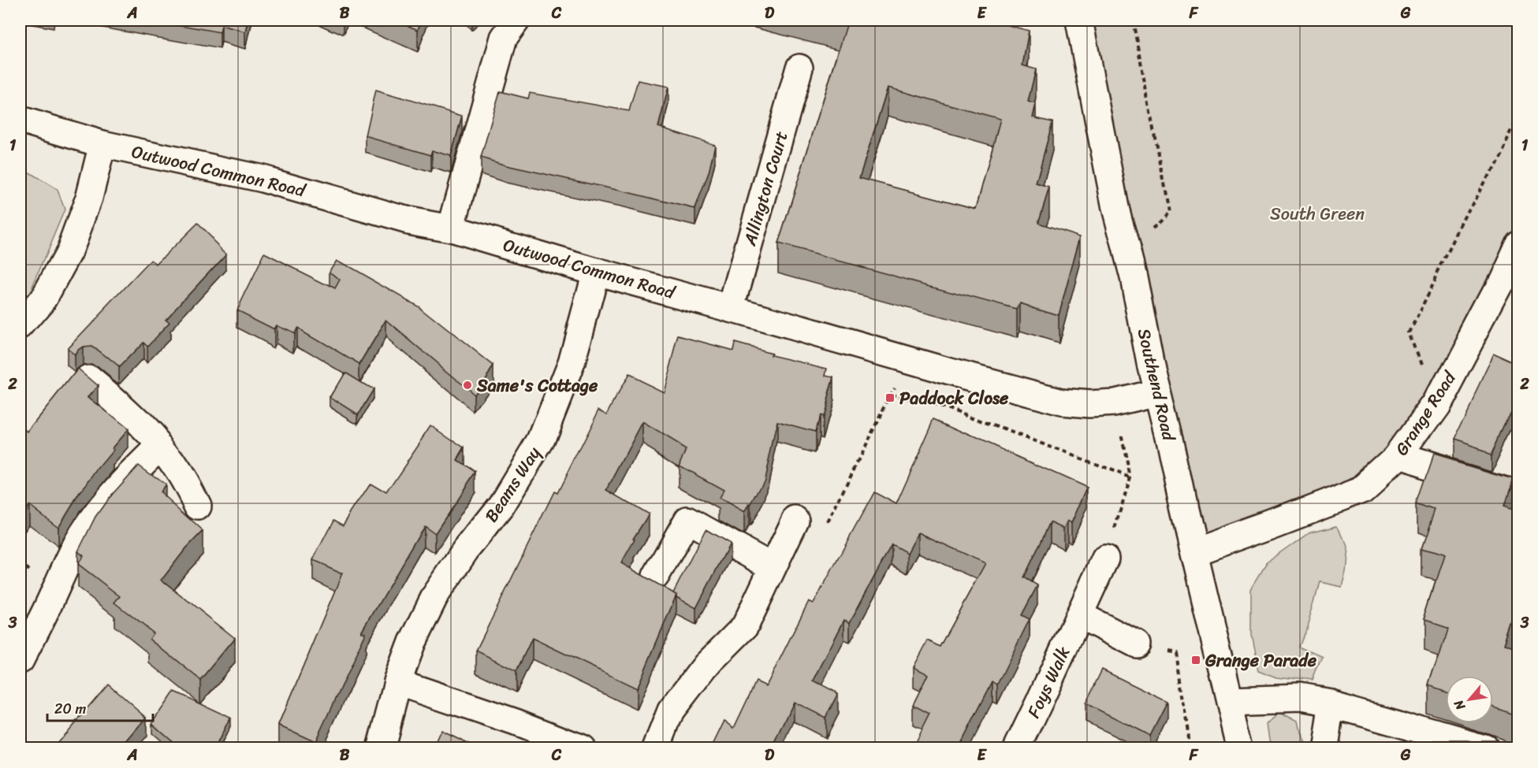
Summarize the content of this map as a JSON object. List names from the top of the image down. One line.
{"streets":{"street":["Outwood Common Road","Allington Court","Southend Road","Grange Road","Beams Way","Foys Walk"]},"crossings":[["Outwood Common Road","Allington Court"],["Outwood Common Road","Southend Road"],["Outwood Common Road","Beams Way"],["Southend Road","Grange Road"]],"parks":["South Green"],"places":{"other":["Same's Cottage"],"transit":["Paddock Close","Grange Parade"]},"scale_bar":"20 m","north":"bottom left","grid":{"columns":["A","B","C","D","E","F","G"],"rows":["1","2","3"]}}
